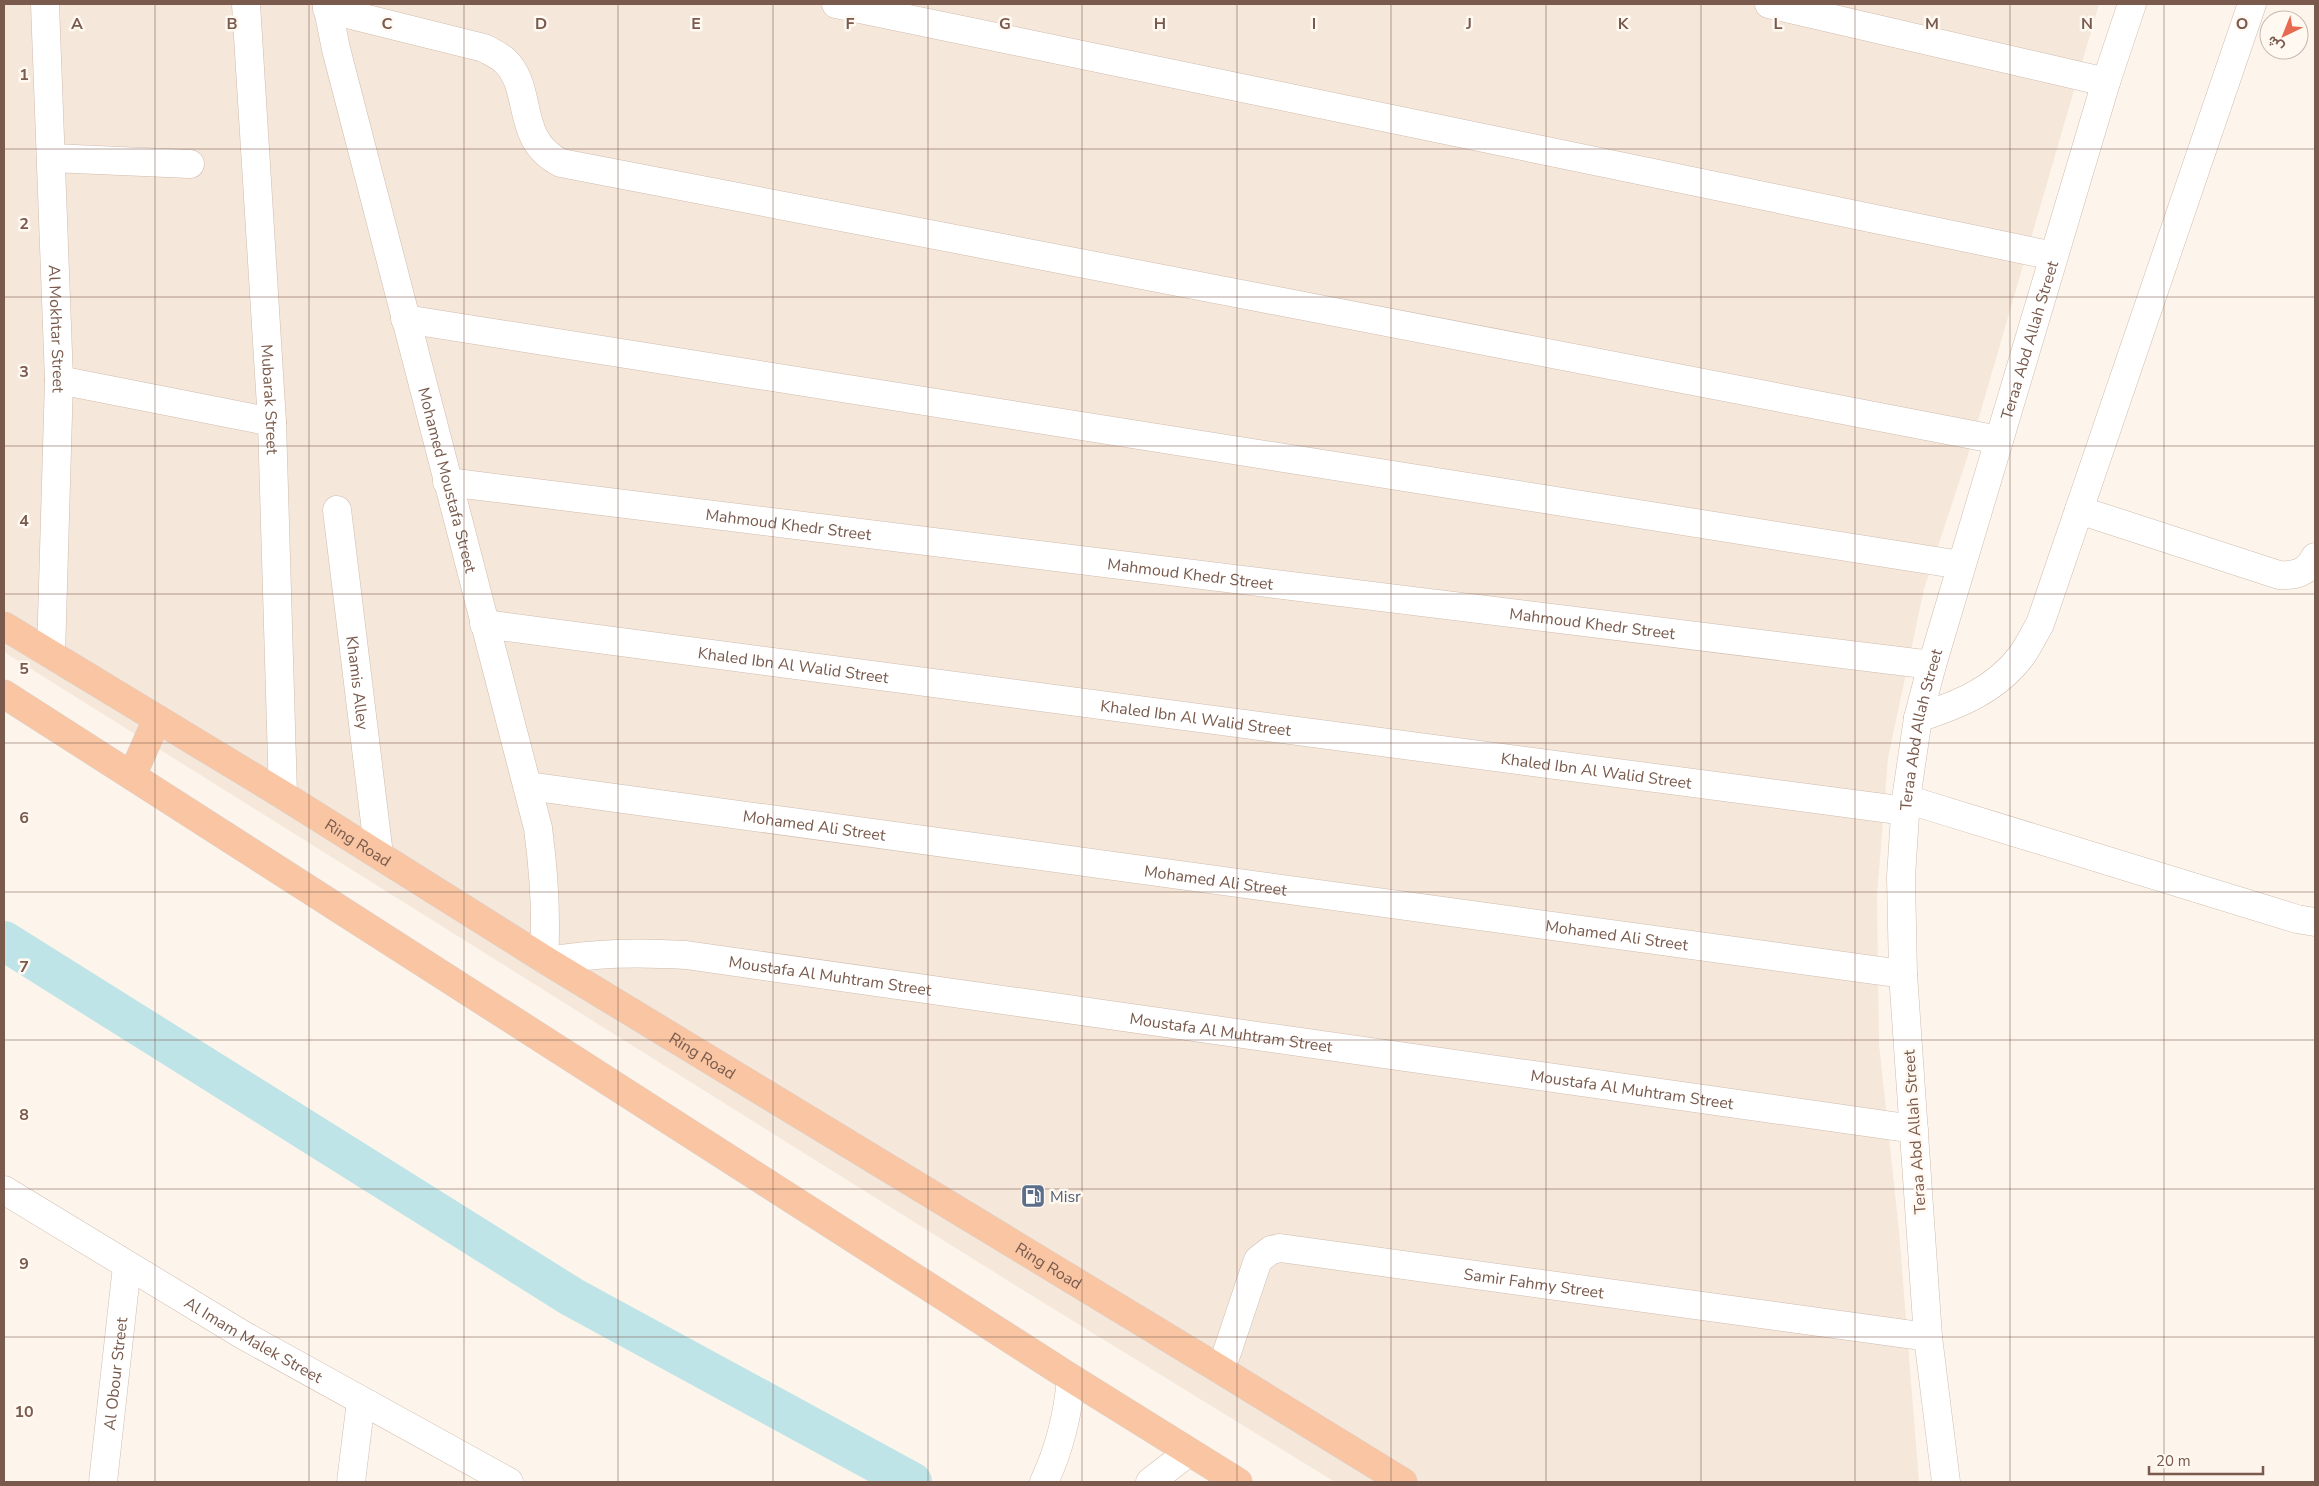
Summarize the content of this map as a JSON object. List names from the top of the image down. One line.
{"streets":{"highway":["Ring Road"],"street":["Al Mokhtar Street","Teraa Abd Allah Street","Mubarak Street","Mohamed Moustafa Street","Mahmoud Khedr Street","Khaled Ibn Al Walid Street","Khamis Alley","Mohamed Ali Street","Moustafa Al Muhtram Street","Samir Fahmy Street","Al Imam Malek Street","Al Obour Street"]},"crossings":[["Al Mokhtar Street","Ring Road"],["Teraa Abd Allah Street","Mahmoud Khedr Street"],["Teraa Abd Allah Street","Khaled Ibn Al Walid Street"],["Teraa Abd Allah Street","Mohamed Ali Street"],["Teraa Abd Allah Street","Moustafa Al Muhtram Street"],["Teraa Abd Allah Street","Samir Fahmy Street"],["Mubarak Street","Ring Road"],["Mohamed Moustafa Street","Mahmoud Khedr Street"],["Mohamed Moustafa Street","Khaled Ibn Al Walid Street"],["Mohamed Moustafa Street","Mohamed Ali Street"],["Mohamed Moustafa Street","Ring Road"],["Mohamed Moustafa Street","Moustafa Al Muhtram Street"],["Khamis Alley","Ring Road"],["Ring Road","Moustafa Al Muhtram Street"],["Ring Road","Samir Fahmy Street"],["Al Imam Malek Street","Al Obour Street"]],"places":{"fuel station":["Misr"]},"scale_bar":"20 m","north":"bottom left","grid":{"columns":["A","B","C","D","E","F","G","H","I","J","K","L","M","N","O"],"rows":["1","2","3","4","5","6","7","8","9","10"]}}
